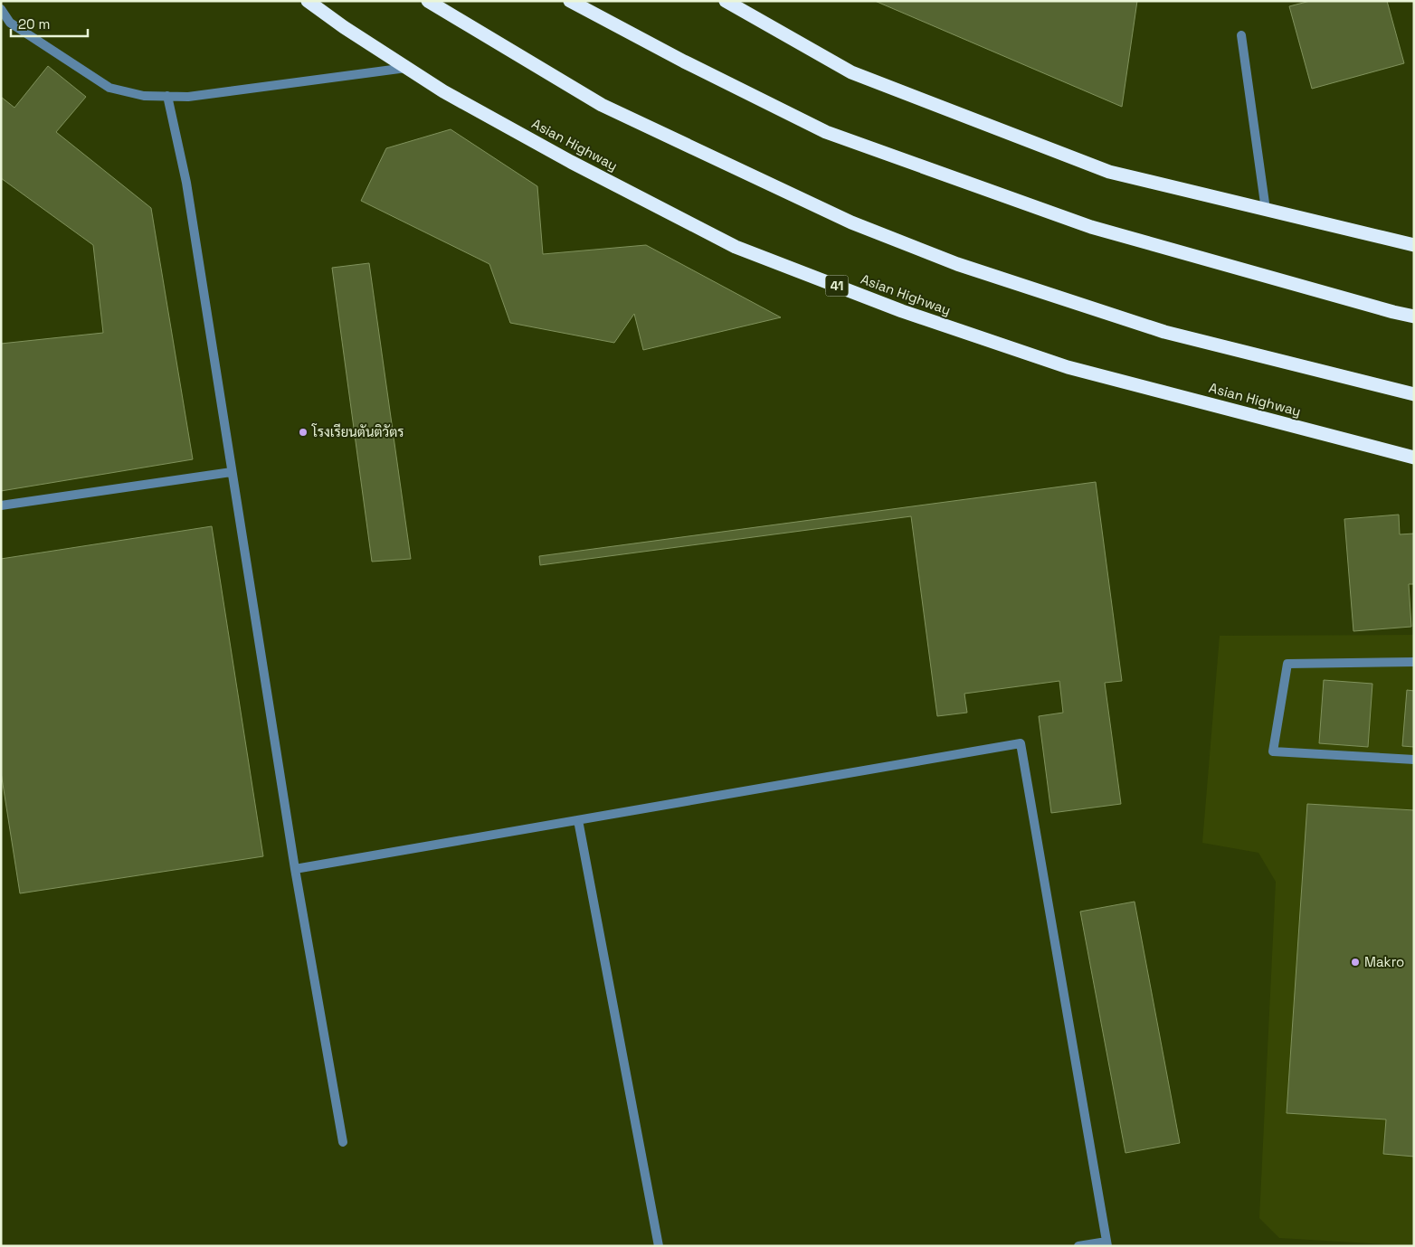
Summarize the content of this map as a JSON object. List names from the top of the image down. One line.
{"streets":{"highway":["Asian Highway","41"]},"places":["โรงเรียนตันติวัตร","Makro"],"scale_bar":"20 m"}
